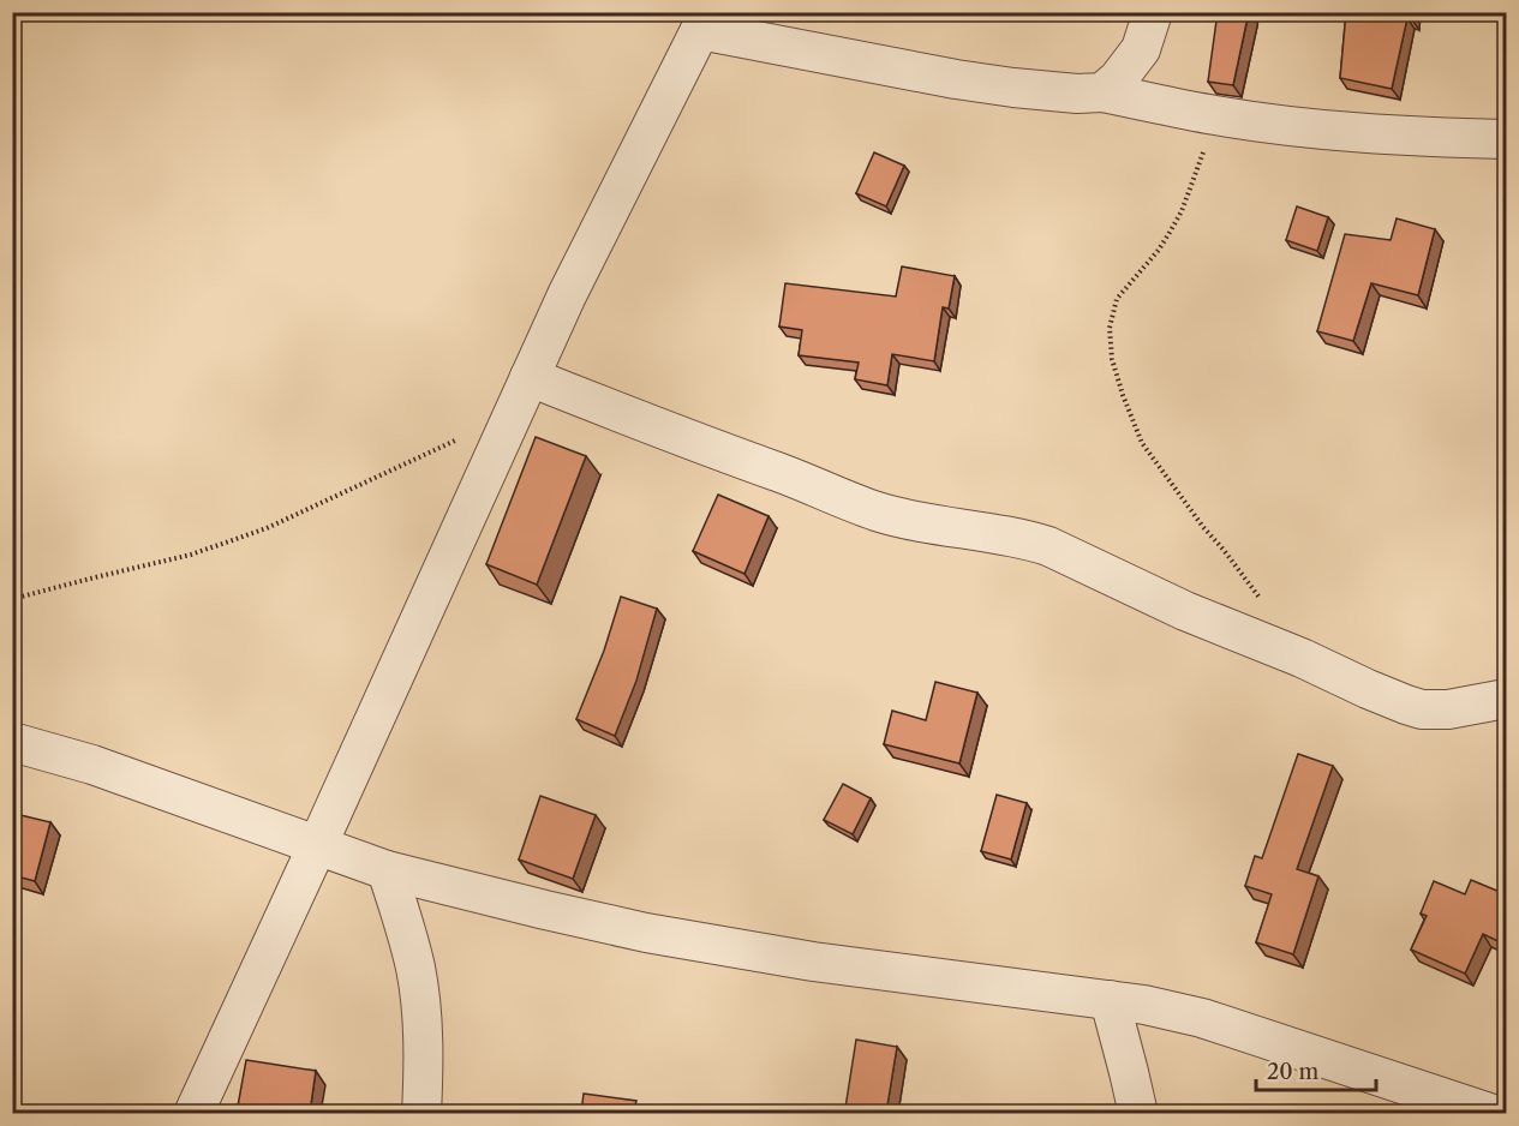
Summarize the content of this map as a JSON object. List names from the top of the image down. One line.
{"scale_bar":"20 m"}
